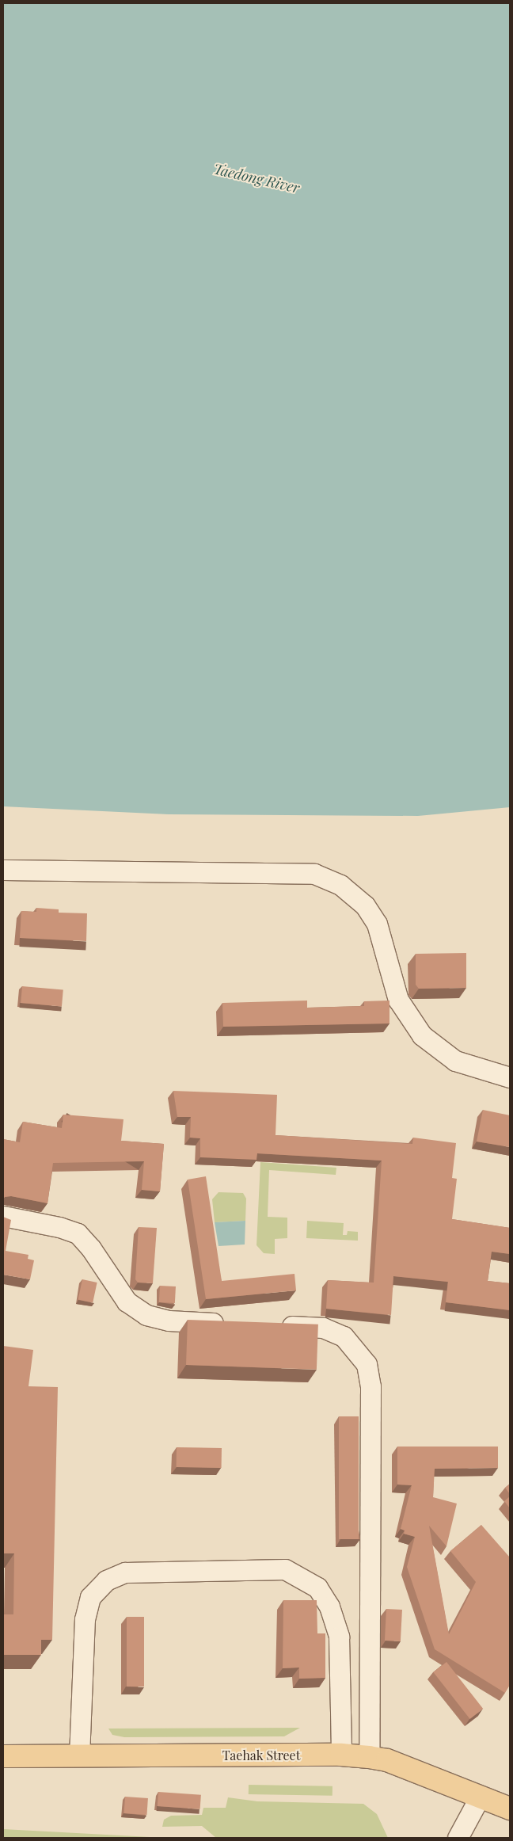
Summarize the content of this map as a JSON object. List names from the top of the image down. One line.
{"streets":{"main road":["Taehak Street"]},"water":["Taedong River"]}
